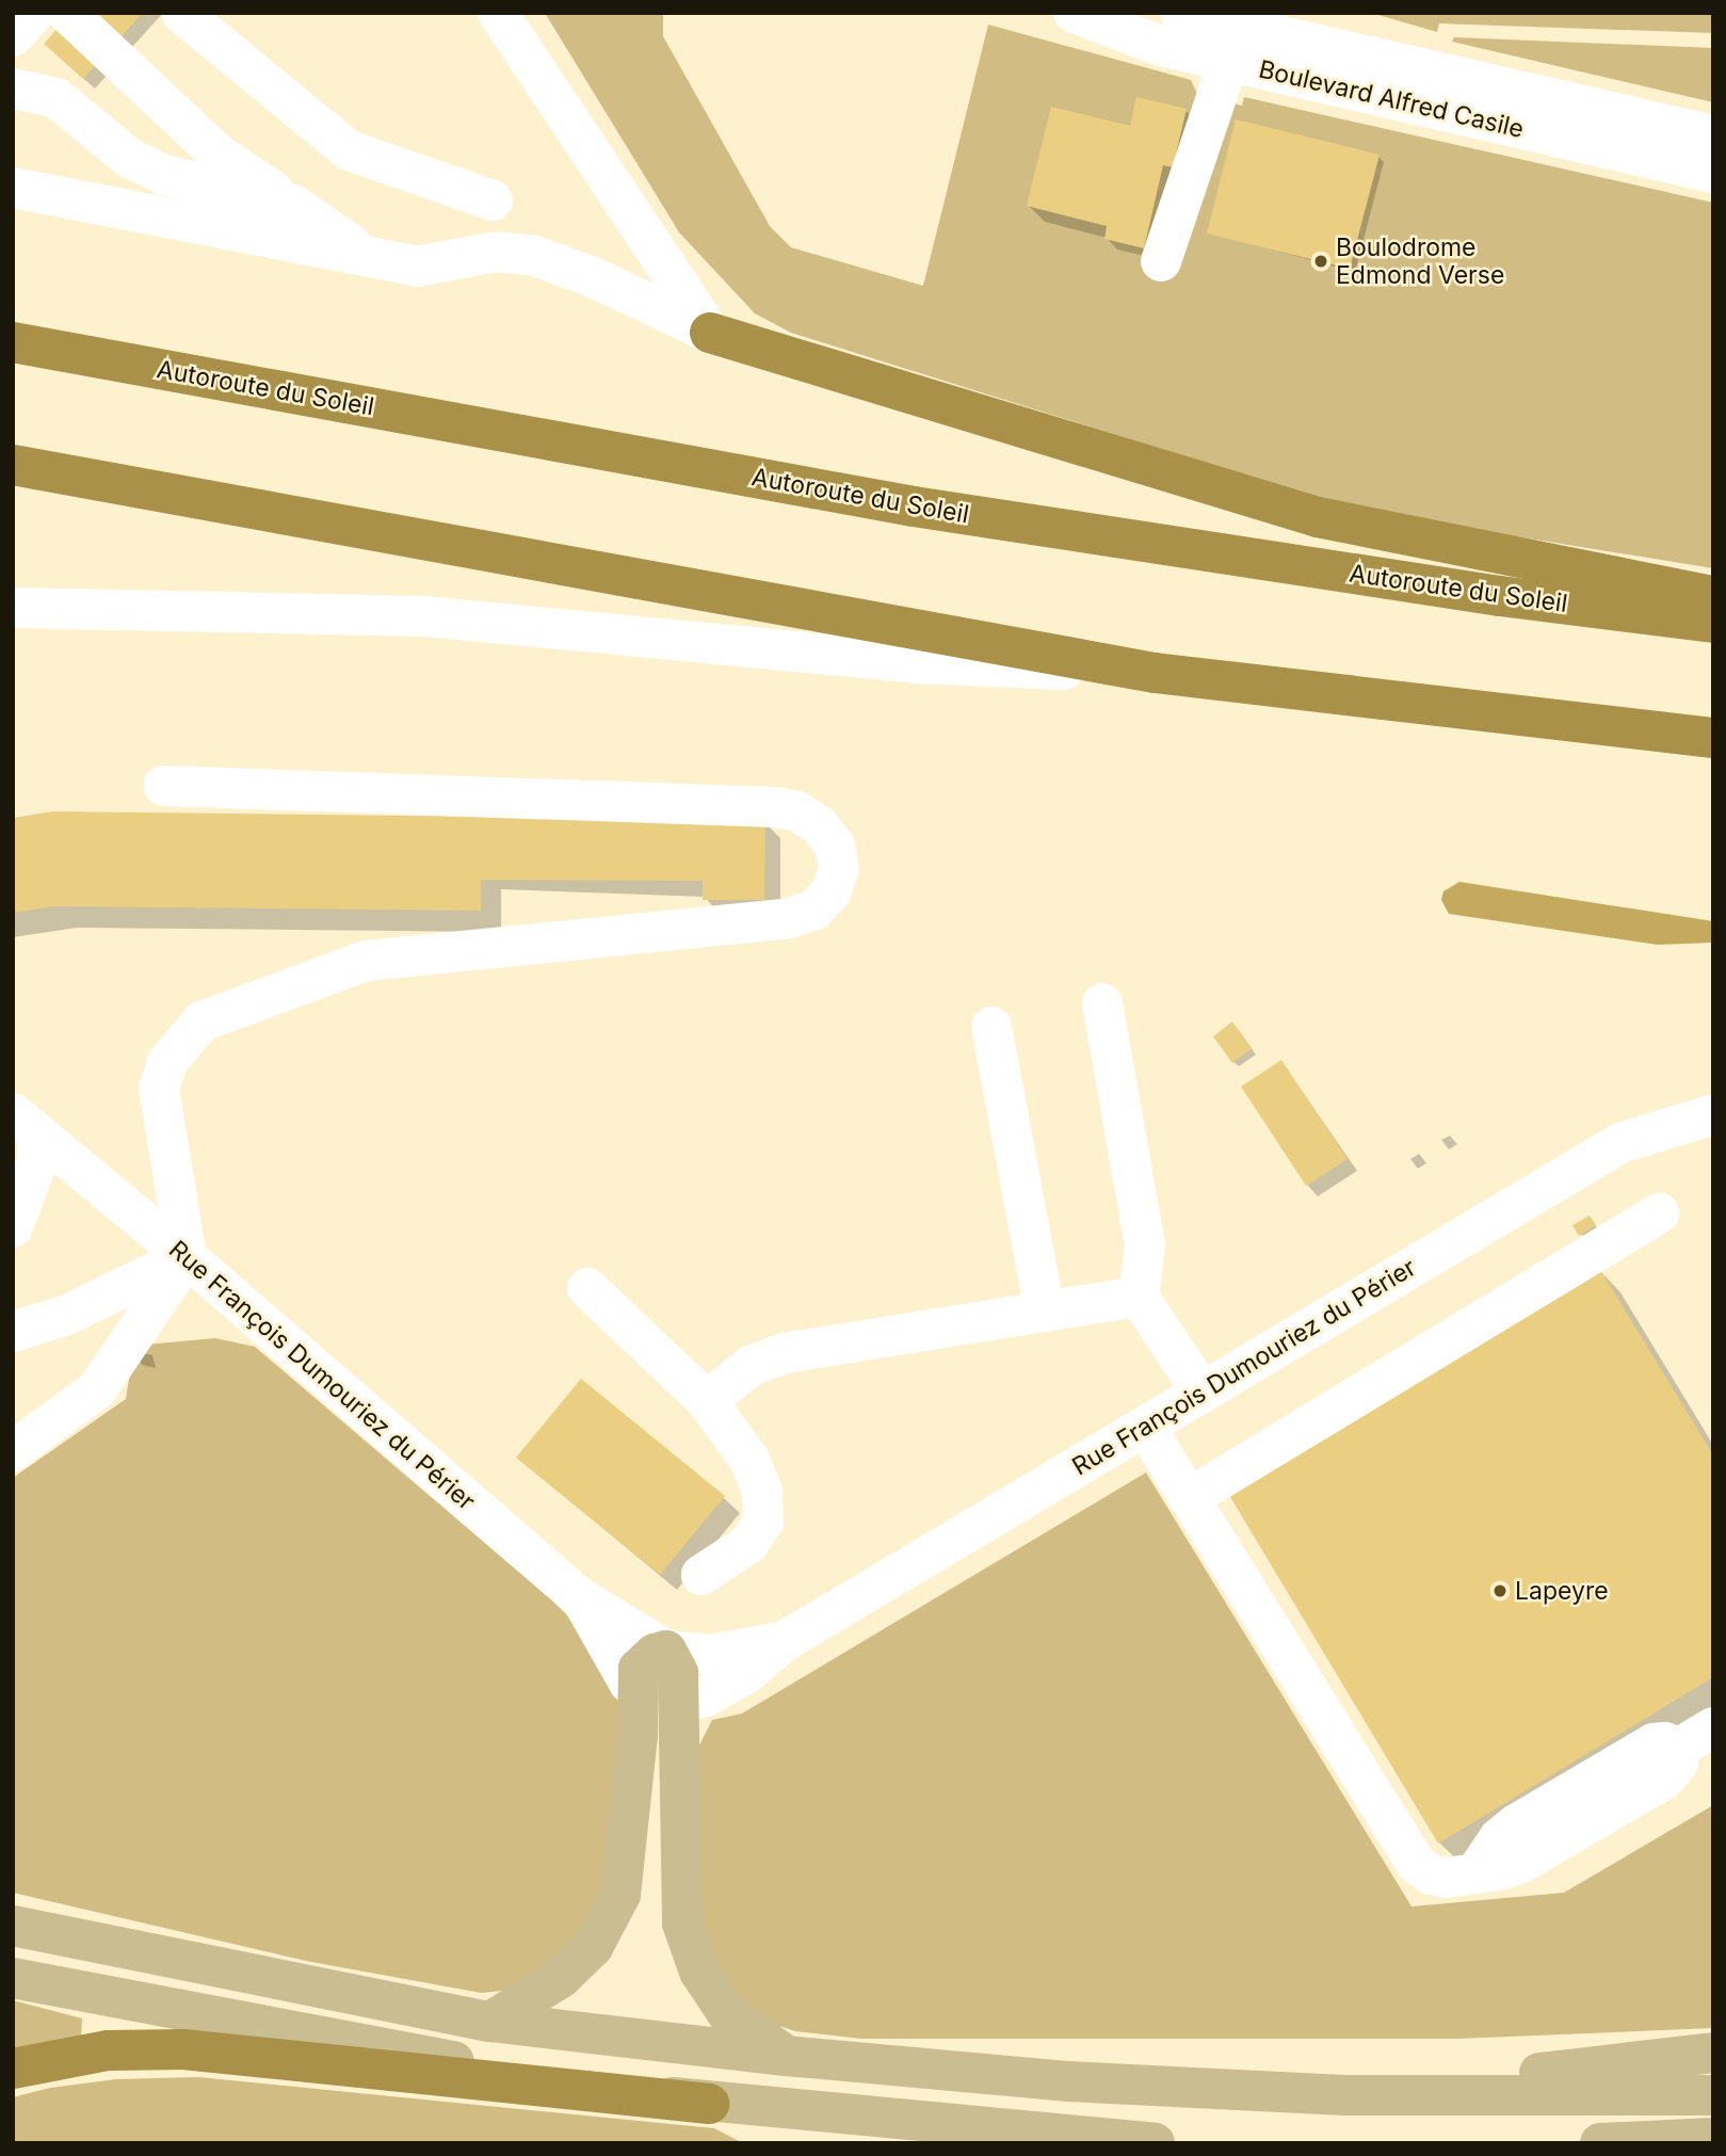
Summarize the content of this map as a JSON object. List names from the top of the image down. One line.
{"streets":{"highway":["Autoroute du Soleil"],"street":["Boulevard Alfred Casile","Rue François Dumouriez du Périer"]},"places":["Boulodrome Edmond Verse","Lapeyre"]}
